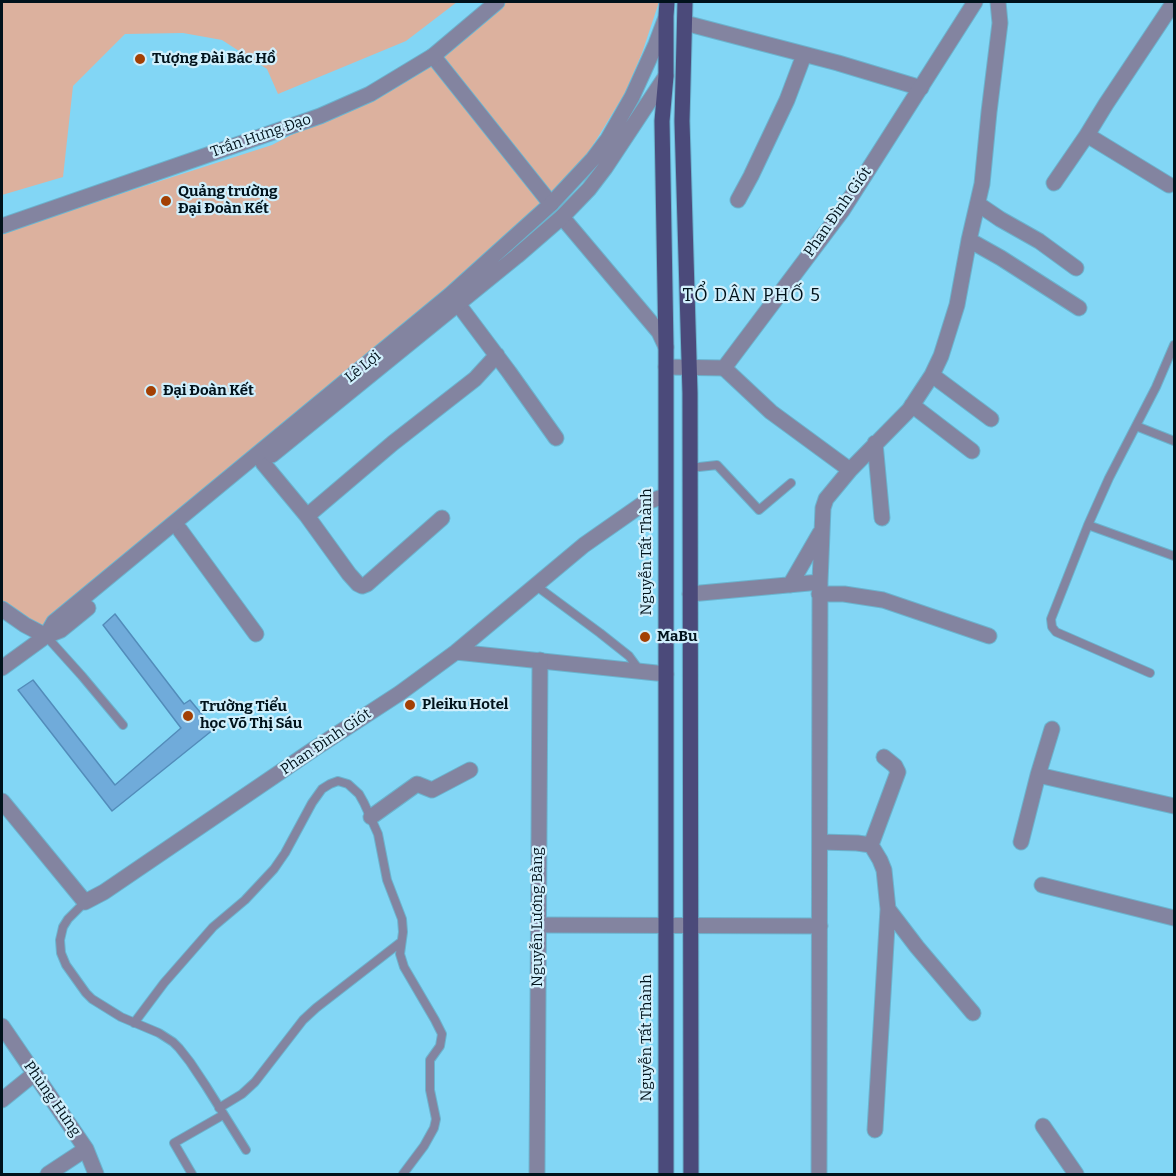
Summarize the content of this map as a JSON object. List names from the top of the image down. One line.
{"streets":{"main road":["Nguyễn Tất Thành"],"street":["Trần Hưng Đạo","Phan Đình Giót","Lê Lợi","Nguyễn Lương Bằng","Phùng Hưng"]},"crossings":[["Phan Đình Giót","Nguyễn Tất Thành"],["Lê Lợi","Nguyễn Tất Thành"]],"districts":["TỔ DÂN PHỐ 5"],"places":["Tượng Đài Bác Hồ","Quảng trường Đại Đoàn Kết","Đại Đoàn Kết","MaBu","Pleiku Hotel","Trường Tiểu học Võ Thị Sáu"]}
